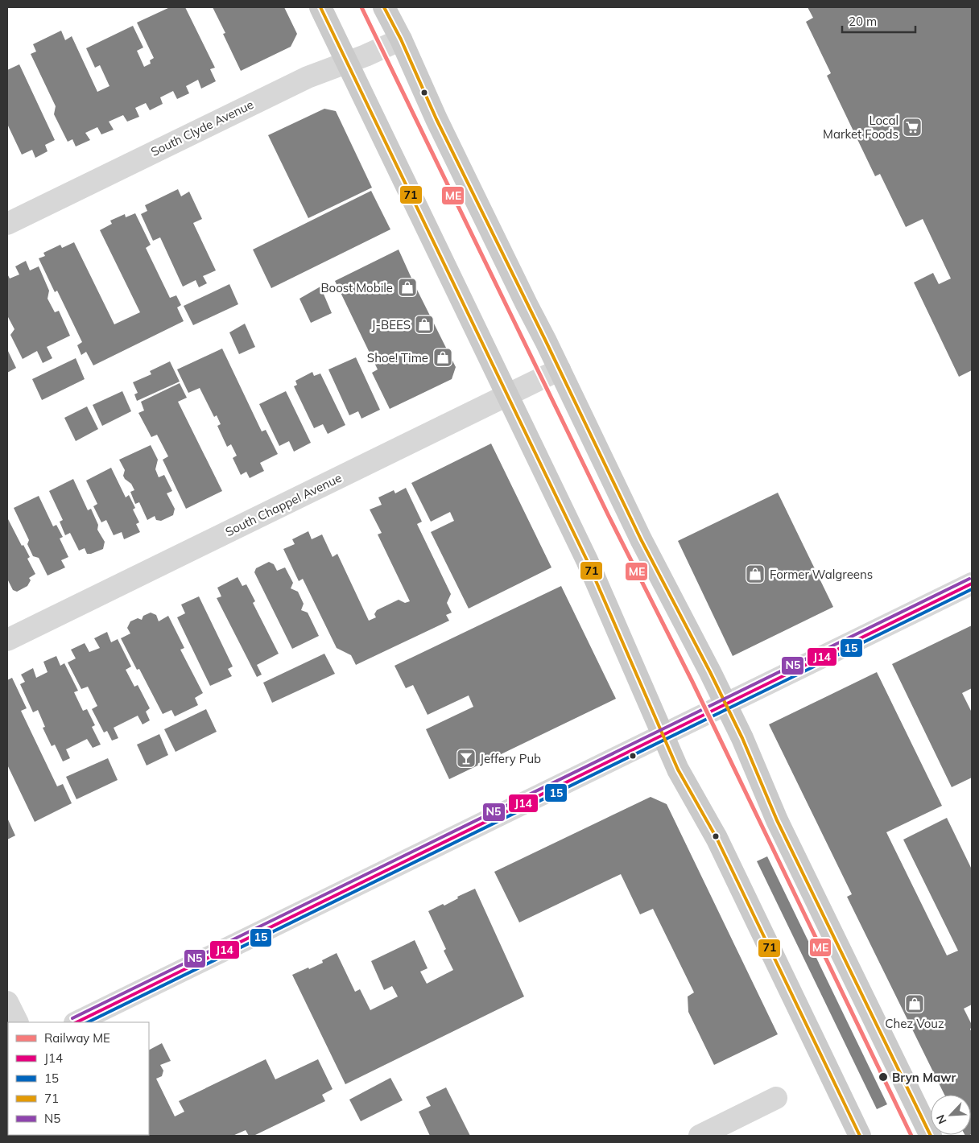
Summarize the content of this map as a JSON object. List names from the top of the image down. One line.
{"streets":{"street":["South Clyde Avenue","South Chappel Avenue"]},"places":{"supermarket":["Local Market Foods"],"shop":["Boost Mobile","J-BEES","Shoe! Time","Former Walgreens","Chez Vouz"],"bar":["Jeffery Pub"],"other":["Bryn Mawr"]},"lines":["rail line ME","transit line 71","transit line N5","transit line J14","transit line 15"],"legend":["Railway ME","J14","15","71","N5"],"scale_bar":"20 m","north":"bottom left"}
